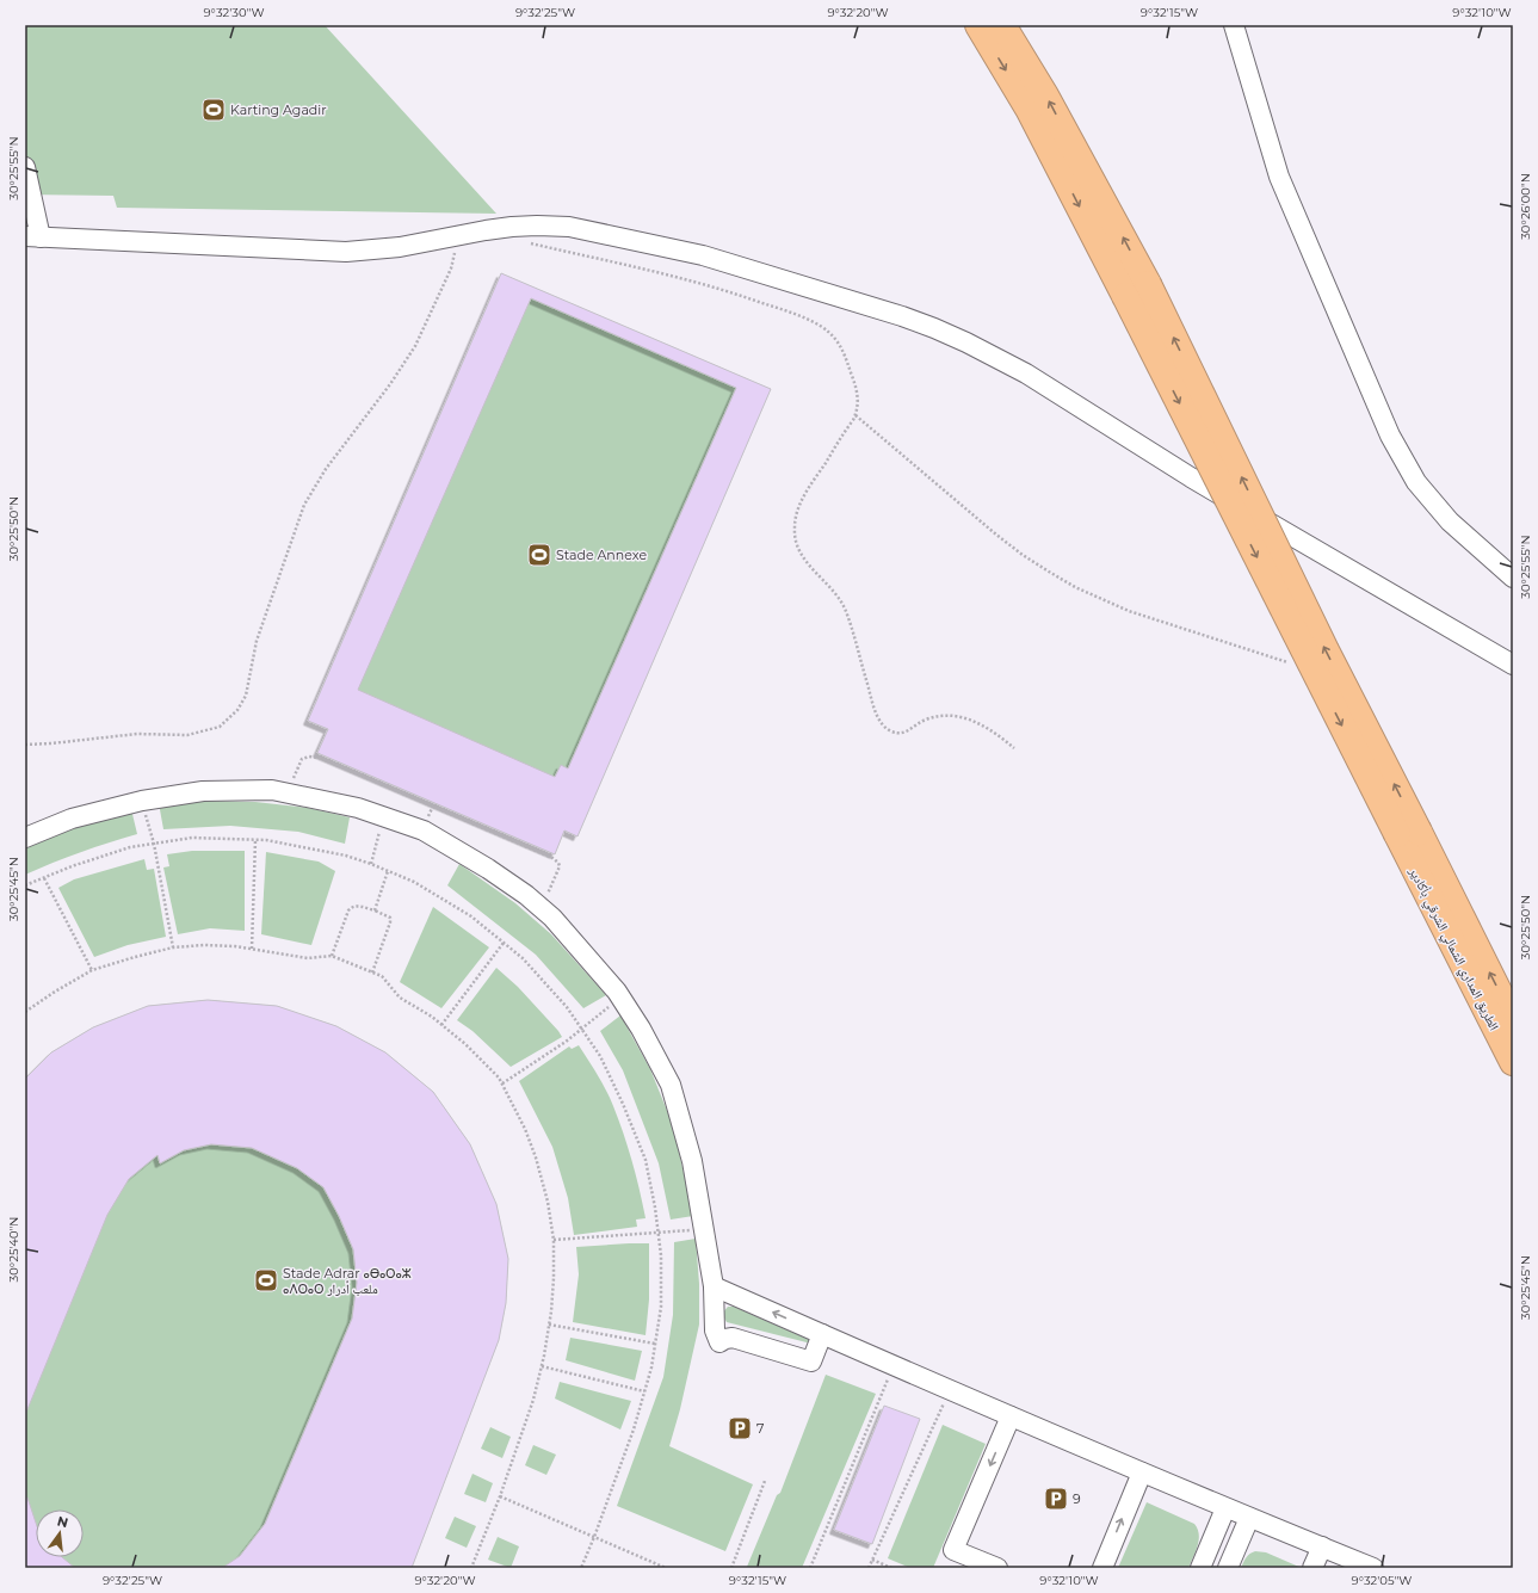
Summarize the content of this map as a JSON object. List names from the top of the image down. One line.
{"streets":{"highway":["الطريق المداري الشمالي الشرقي بأكادير"]},"places":{"sports":["Karting Agadir","Stade Annexe","Stade Adrar ⴰⴱⴰⵔⴰⵣ ⴰⴷⵔⴰⵔ ملعب أدرار"],"parking":["7","9"]},"north":"top","coordinates":["9°32'30\"W","9°32'25\"W","9°32'20\"W","9°32'15\"W","9°32'10\"W","30°25'55\"N","30°26'00\"N","30°25'50\"N","30°25'45\"N","30°25'40\"N","9°32'05\"W"]}
